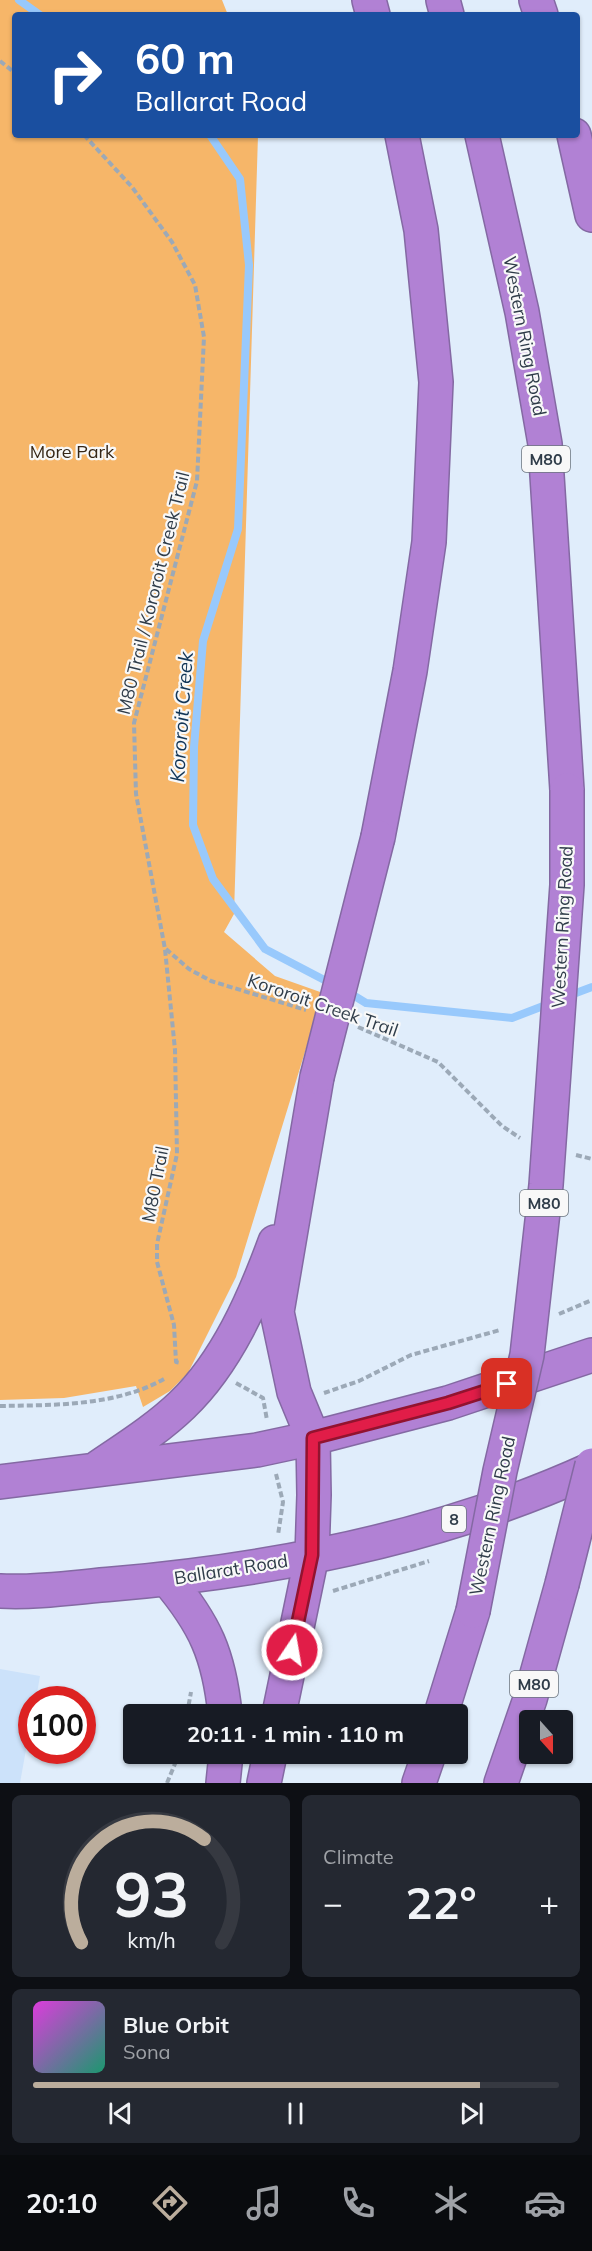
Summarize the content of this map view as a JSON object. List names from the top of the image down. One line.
{"streets":{"highway":["Western Ring Road","M80","8","Ballarat Road"],"path":["M80 Trail / Kororoit Creek Trail","Kororoit Creek Trail","M80 Trail"]},"crossings":[["M80","Ballarat Road"],["M80 Trail / Kororoit Creek Trail","Kororoit Creek Trail"],["M80 Trail / Kororoit Creek Trail","M80 Trail"],["Kororoit Creek Trail","M80 Trail"]],"water":["Kororoit Creek"],"parks":["More Park"],"north":"bottom","page":{"turn":["60 m","Ballarat Road"],"limit":"100","trip":"20:11 · 1 min · 110 m","tile":"Climate","heat":["−","22°","+"],"song":["Blue Orbit","Sona"],"tabs":"20:10","gauge":["93","km/h"]}}
